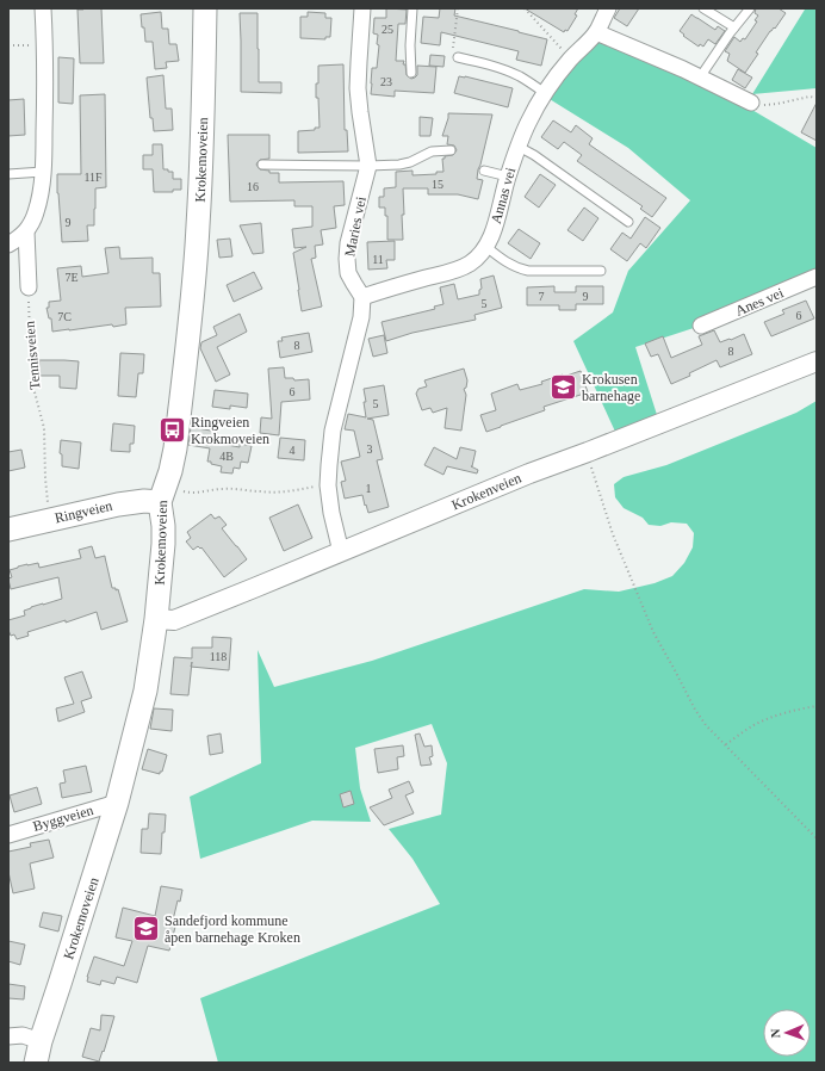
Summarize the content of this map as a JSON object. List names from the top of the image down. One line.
{"streets":{"main road":["Krokemoveien","Ringveien"],"street":["Annas vei","Maries vei","Anes vei","Krokenveien","Byggveien"],"path":["Tennisveien"]},"crossings":[["Krokemoveien","Krokenveien"],["Krokemoveien","Ringveien"],["Krokemoveien","Byggveien"],["Annas vei","Maries vei"]],"places":{"school or university":["Krokusen barnehage","Sandefjord kommune åpen barnehage Kroken"],"bus stop":["Ringveien Krokmoveien"]},"house_numbers":["25","23","11F","15","16","9","11","7E","7","9","5","6","7C","8","8","6","5","3","4","4B","1","118"],"north":"left"}
